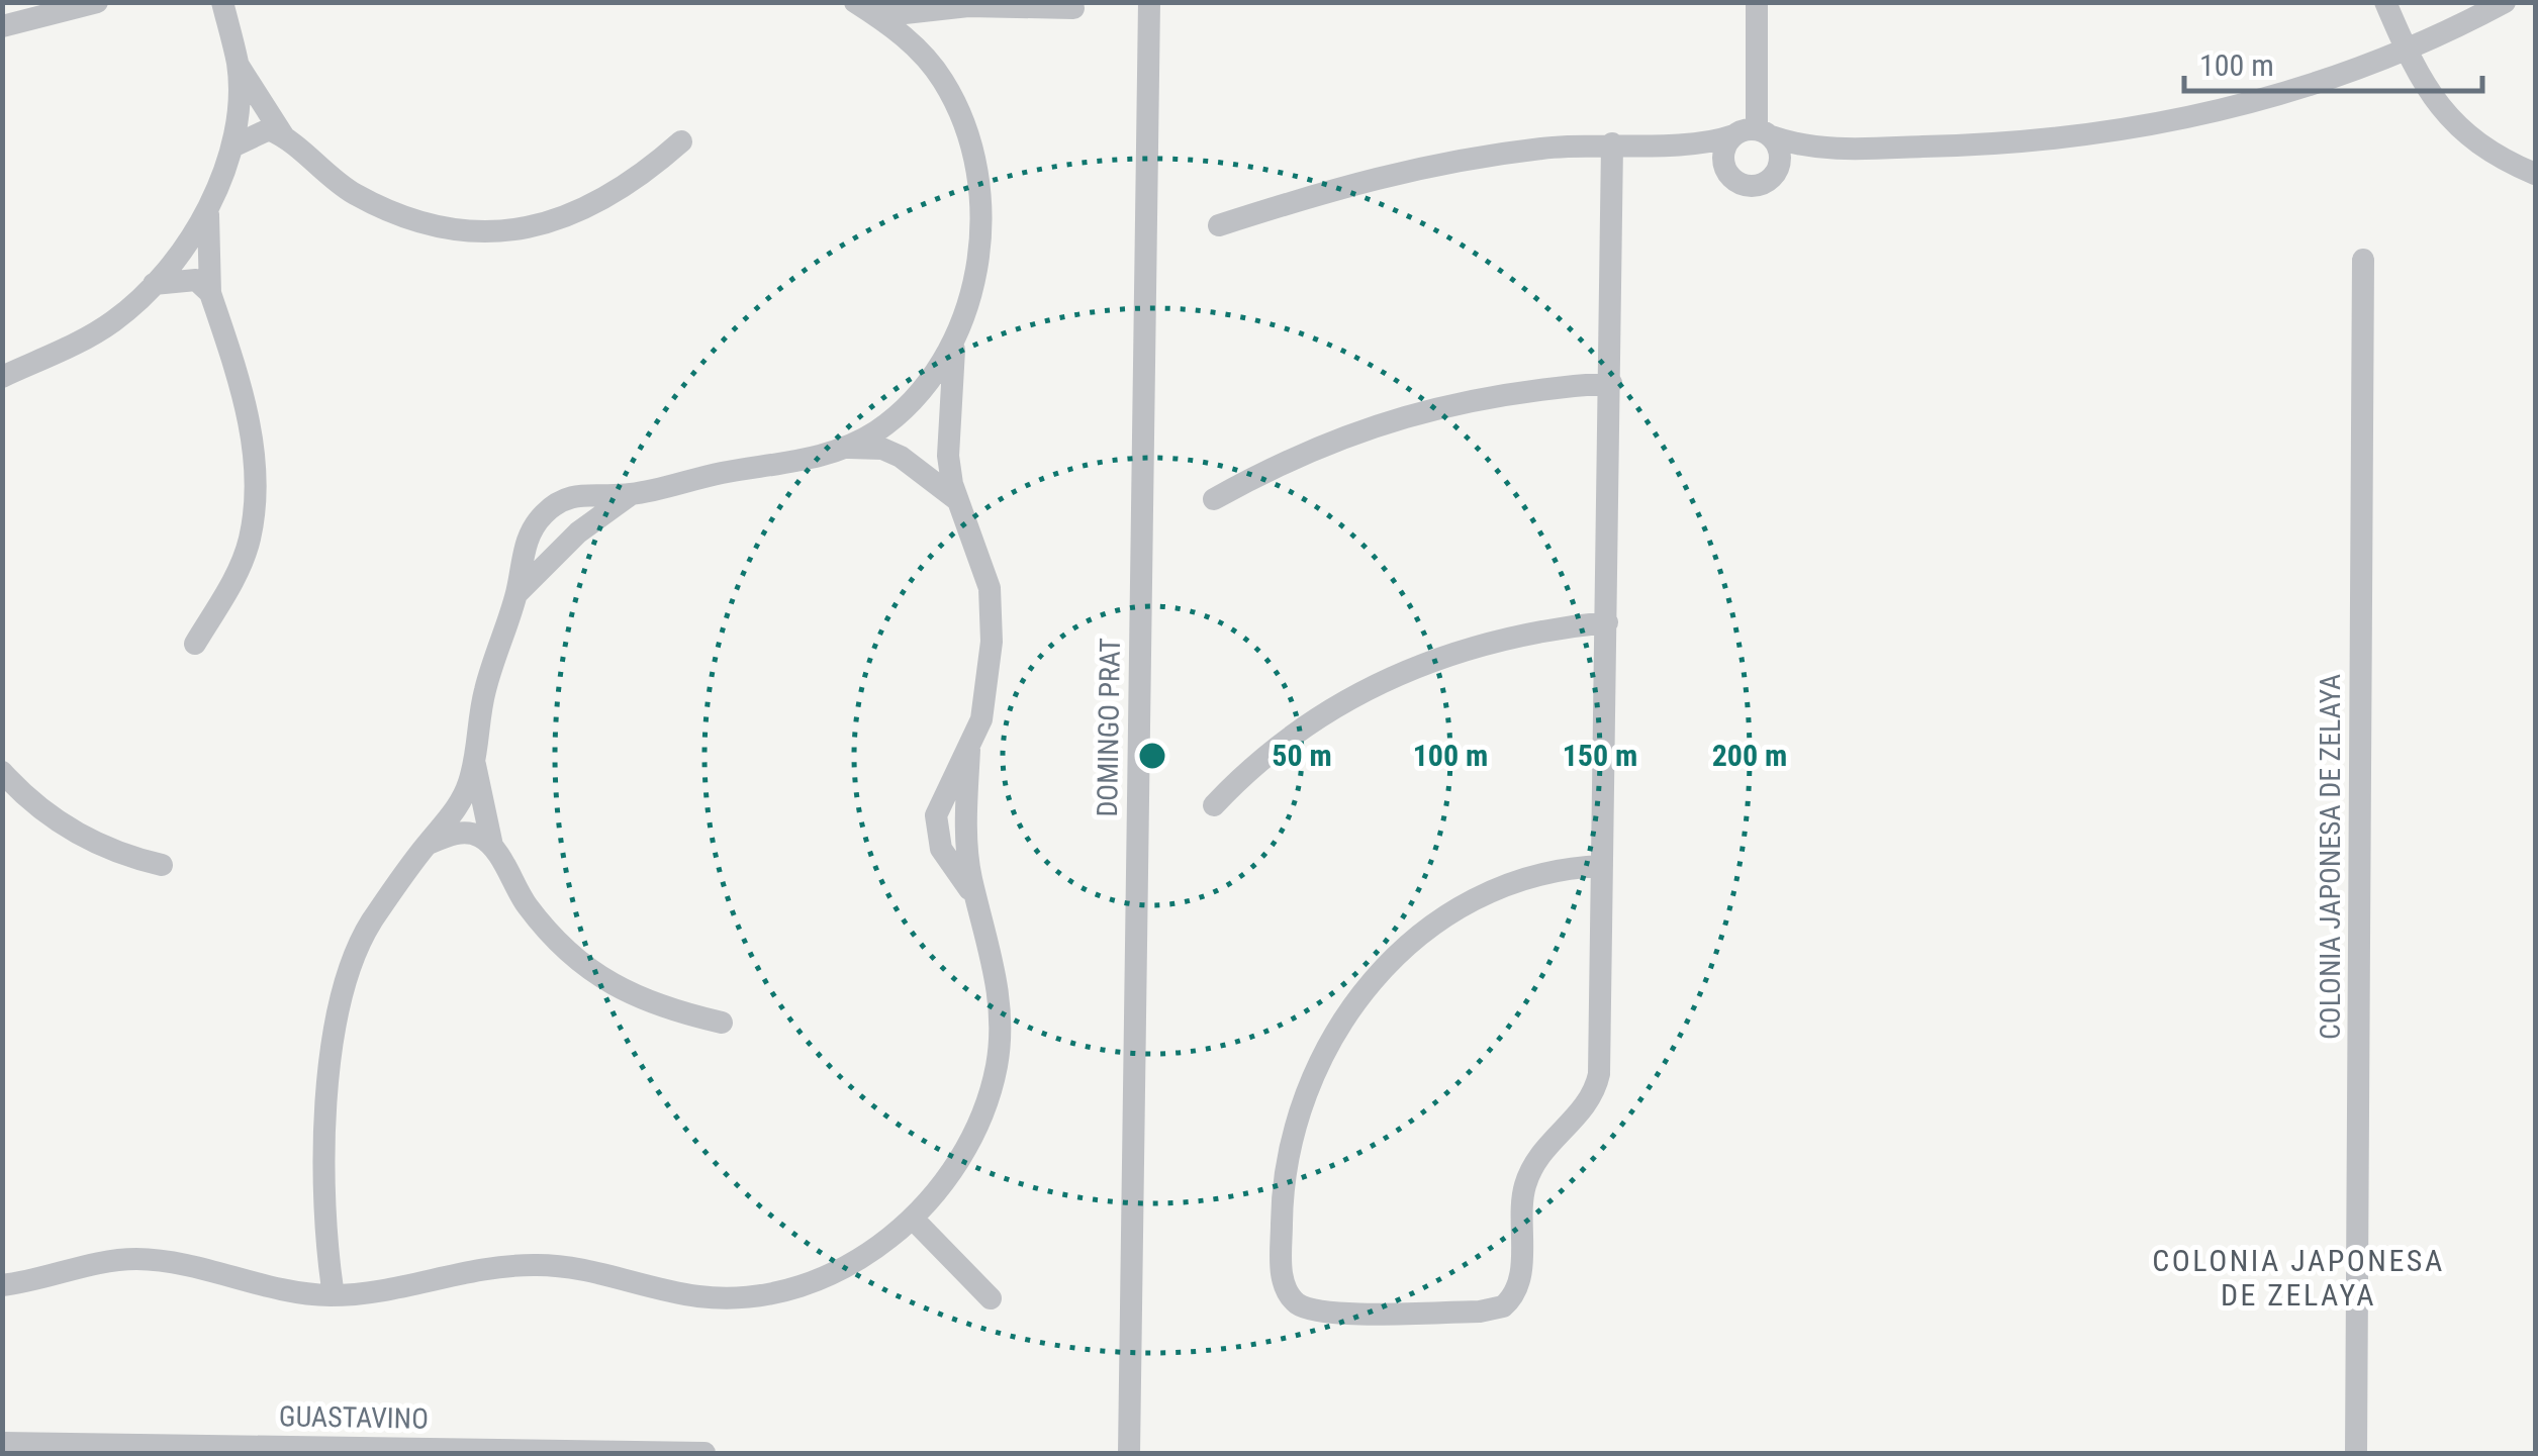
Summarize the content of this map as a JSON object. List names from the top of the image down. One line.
{"streets":{"street":["DOMINGO PRAT","COLONIA JAPONESA DE ZELAYA","GUASTAVINO"]},"districts":["COLONIA JAPONESA DE ZELAYA"],"scale_bar":"100 m","rings":["50 m","100 m","150 m","200 m"]}
